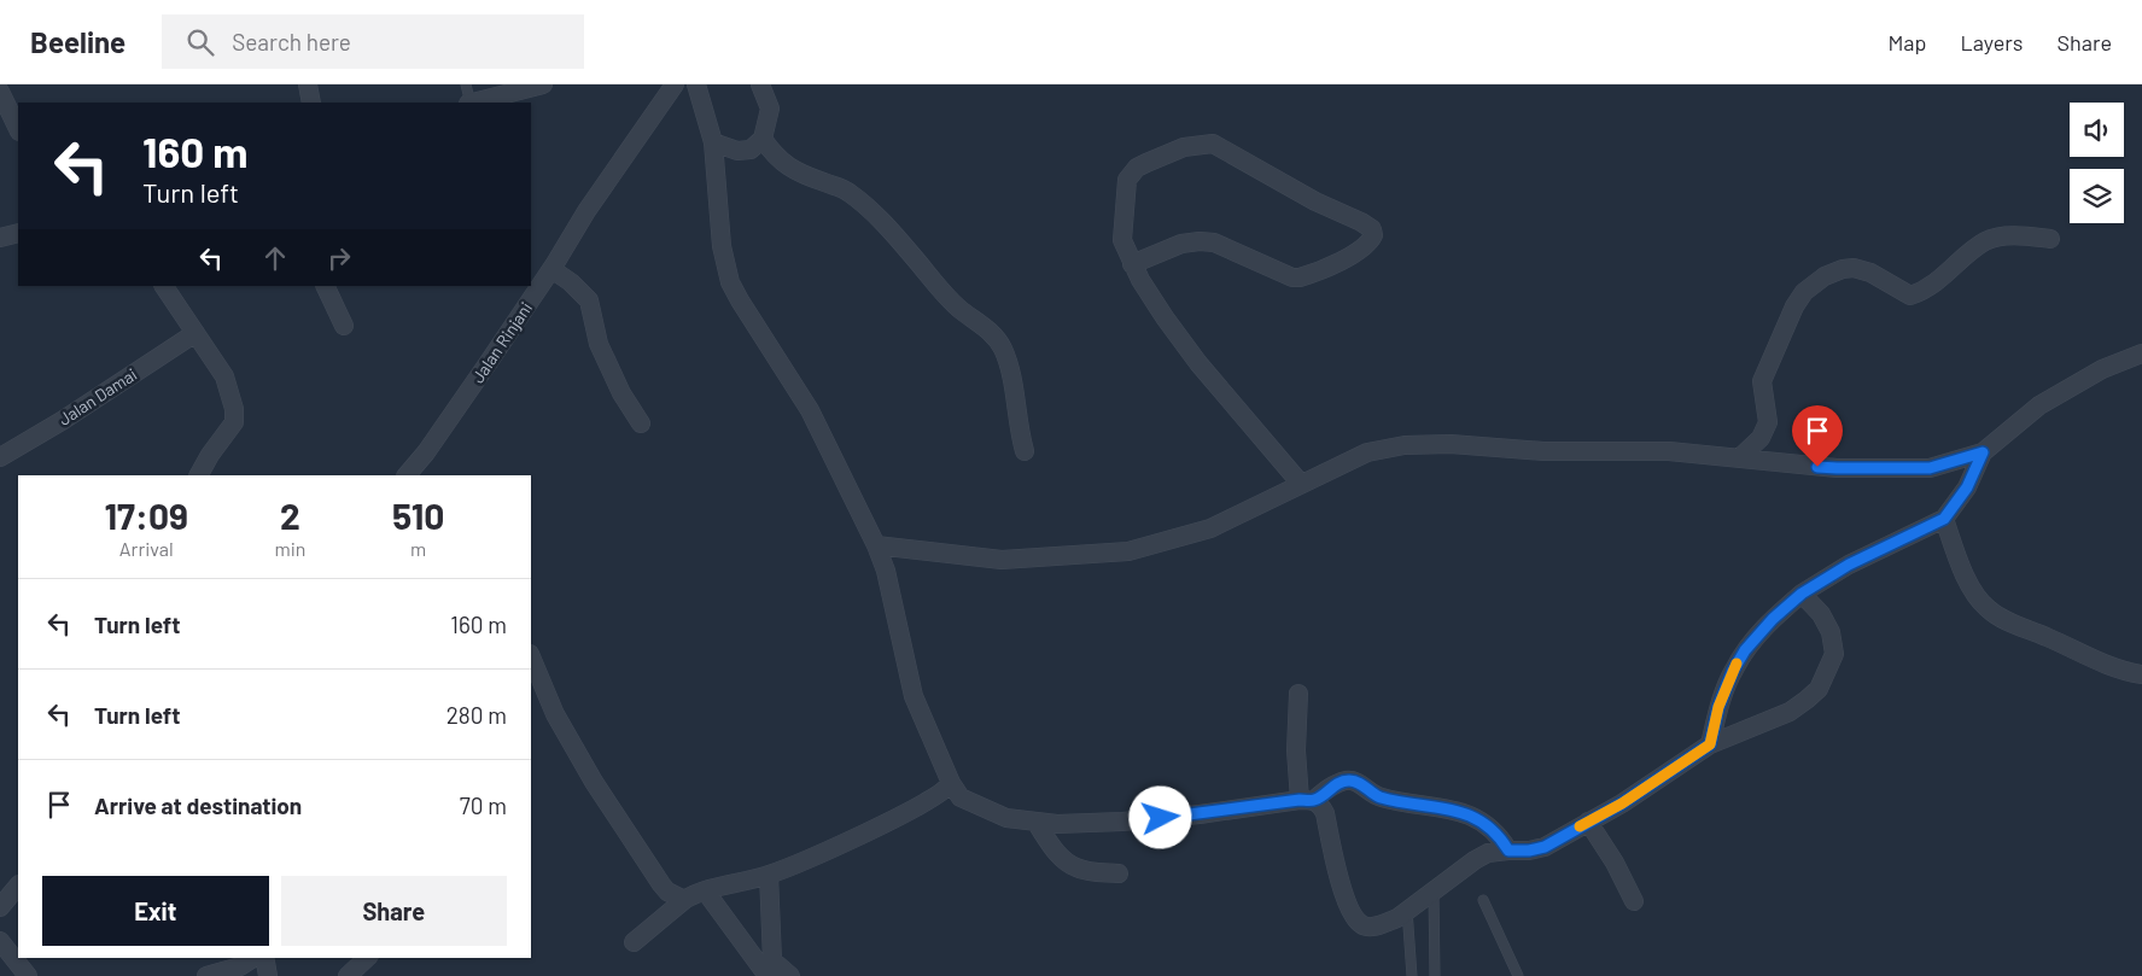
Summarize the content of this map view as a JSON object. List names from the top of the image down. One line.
{"streets":{"street":["Jalan Rinjani","Jalan Damai"]},"page":{"header":"Beeline","search":"Search here","nav":["Map","Layers","Share"],"turn":["160 m","Turn left"],"eta":["17:09","Arrival","2","min","510","m"],"list":[{"name":"Turn left","value":"160 m"},{"name":"Turn left","value":"280 m"},{"name":"Arrive at destination","value":"70 m"}],"buttons":["Exit","Share"]}}
